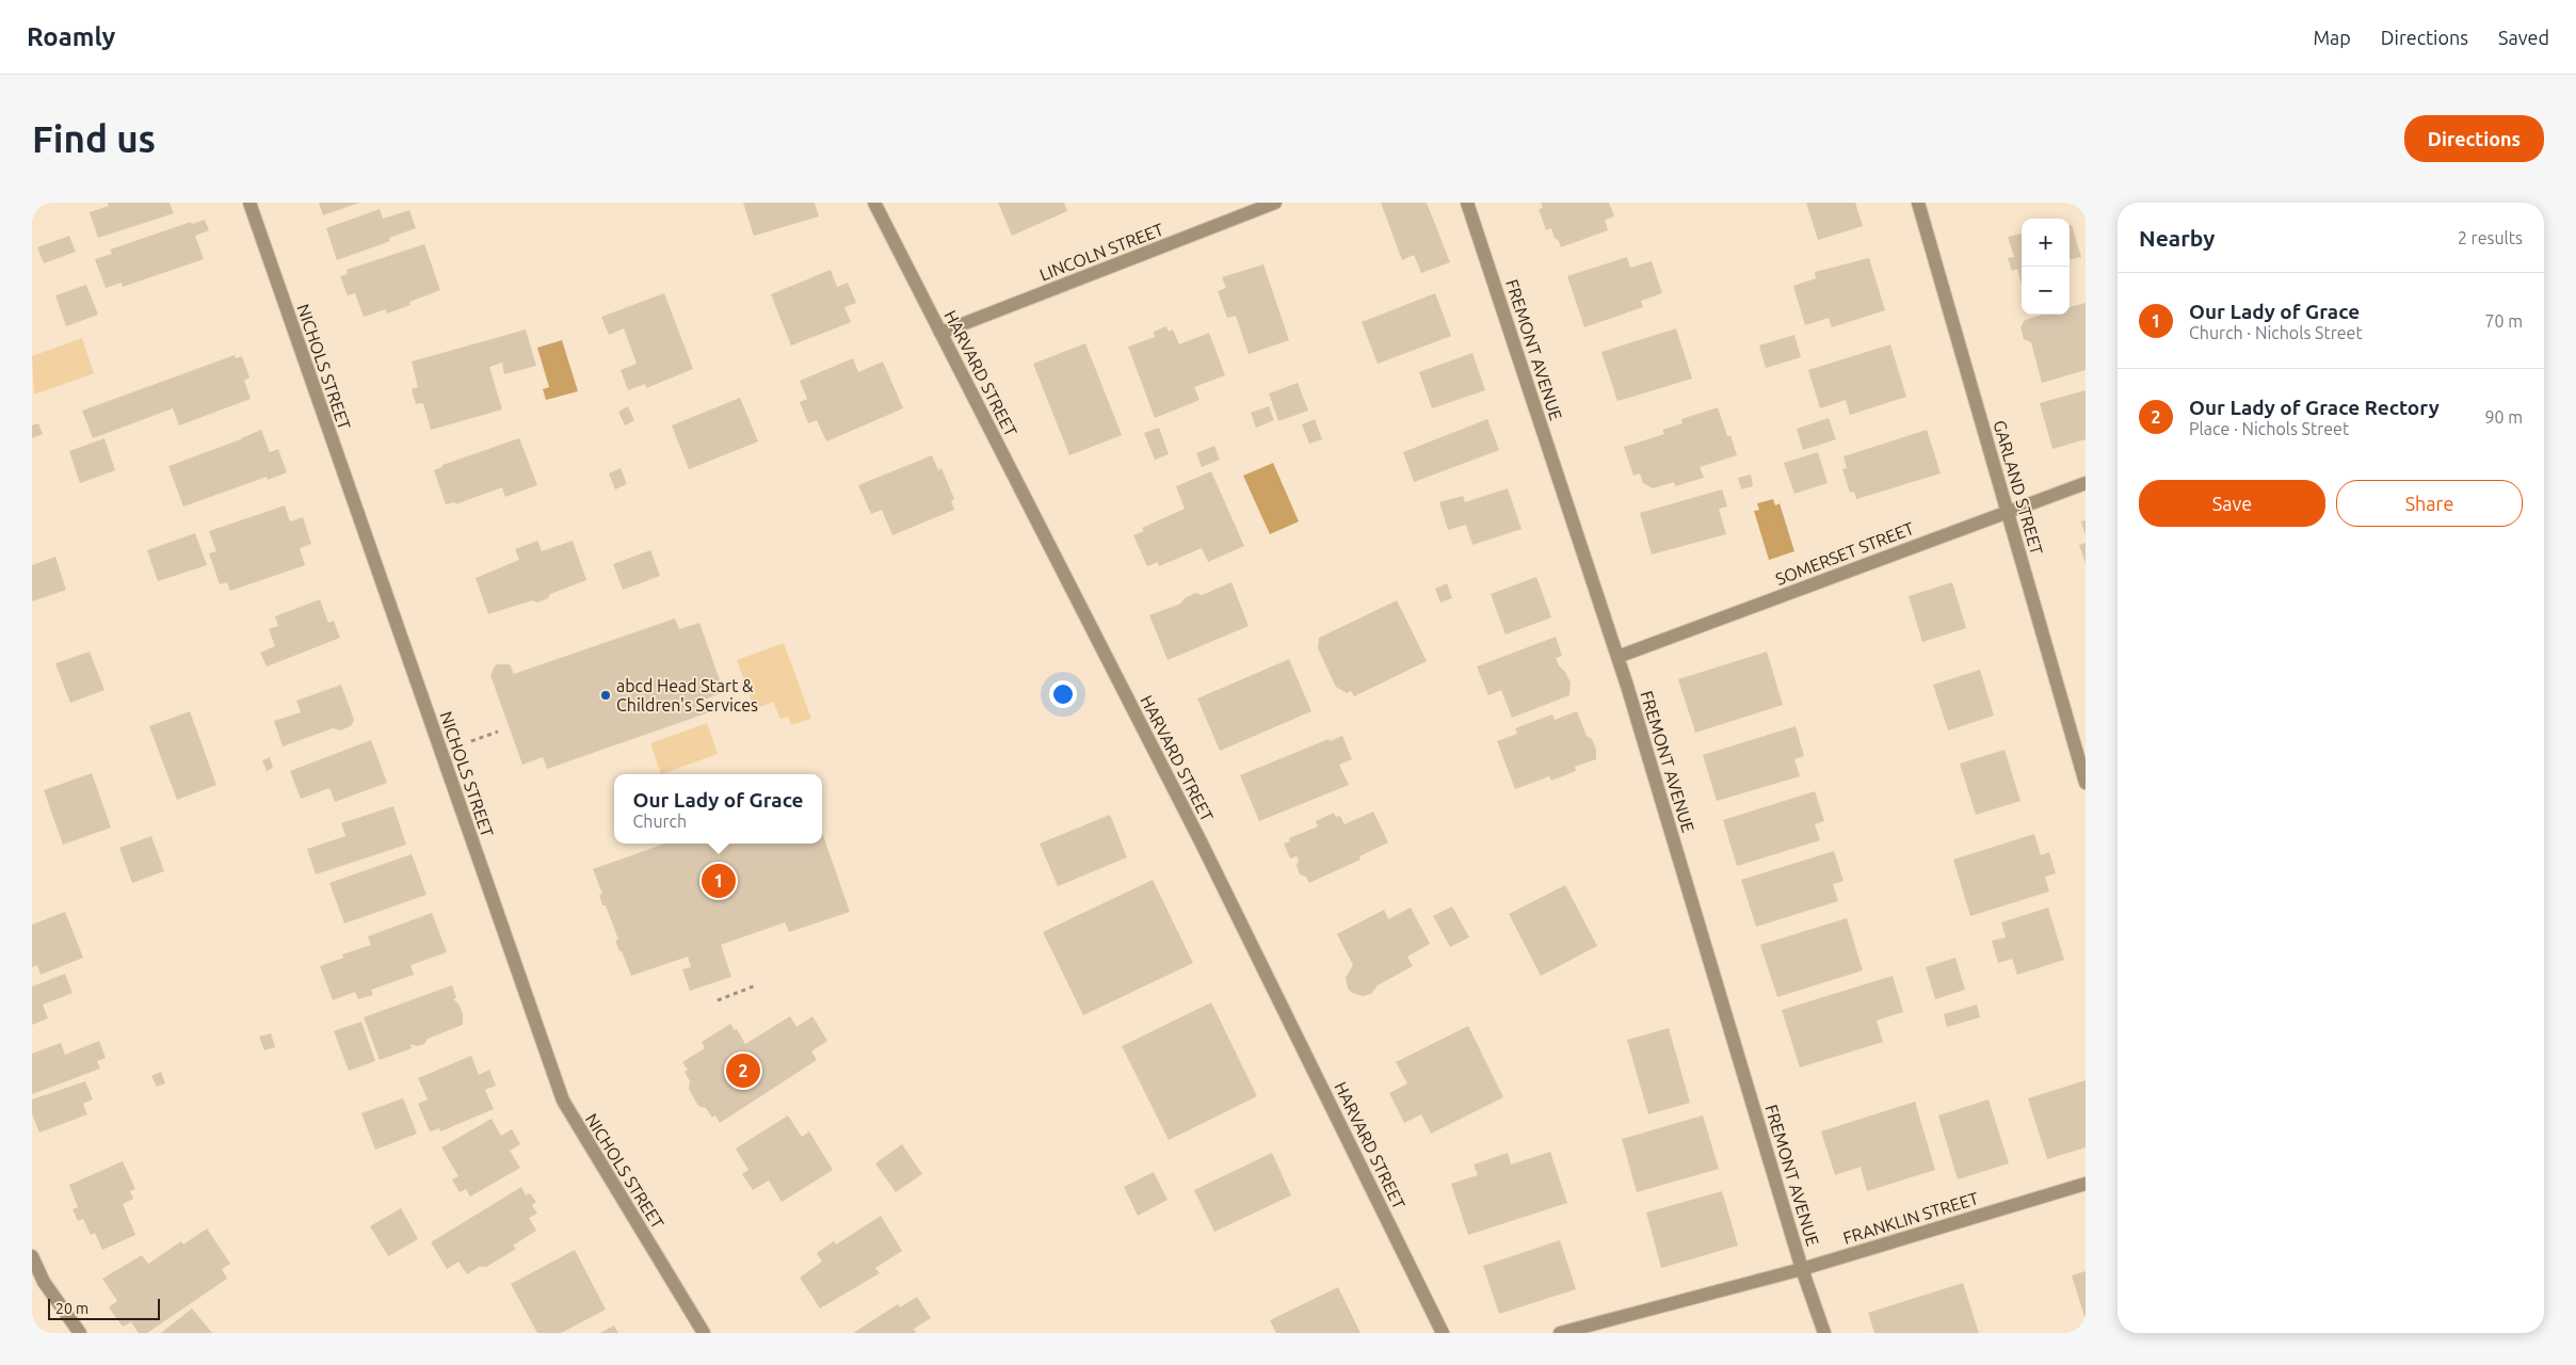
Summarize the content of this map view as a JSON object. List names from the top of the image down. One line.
{"streets":{"street":["LINCOLN STREET","FREMONT AVENUE","NICHOLS STREET","HARVARD STREET","GARLAND STREET","SOMERSET STREET","FRANKLIN STREET"]},"crossings":[["LINCOLN STREET","HARVARD STREET"],["FREMONT AVENUE","SOMERSET STREET"],["FREMONT AVENUE","FRANKLIN STREET"],["GARLAND STREET","SOMERSET STREET"]],"places":["abcd Head Start & Children's Services"],"scale_bar":"20 m","page":{"header":"Roamly","nav":["Map","Directions","Saved"],"buttons":["Directions",["Save","Share"]],"title":"Find us","heading":["Nearby","2 results"],"map_buttons":["+","−"],"list":[{"mark":"1","name":"Our Lady of Grace","note":"Church · Nichols Street","value":"70 m"},{"mark":"2","name":"Our Lady of Grace Rectory","note":"Place · Nichols Street","value":"90 m"}],"popup":["Our Lady of Grace","Church"],"pins":["1","2"],"scale":"20 m"}}
